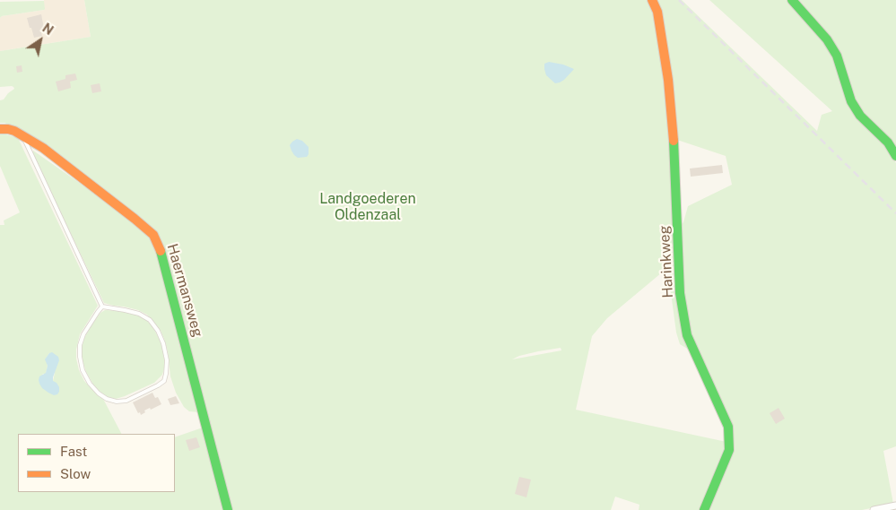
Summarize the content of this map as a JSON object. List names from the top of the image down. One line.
{"streets":{"street":["Harinkweg","Haermansweg"]},"parks":["Landgoederen Oldenzaal"],"legend":["Fast","Slow"],"north":"top right"}
